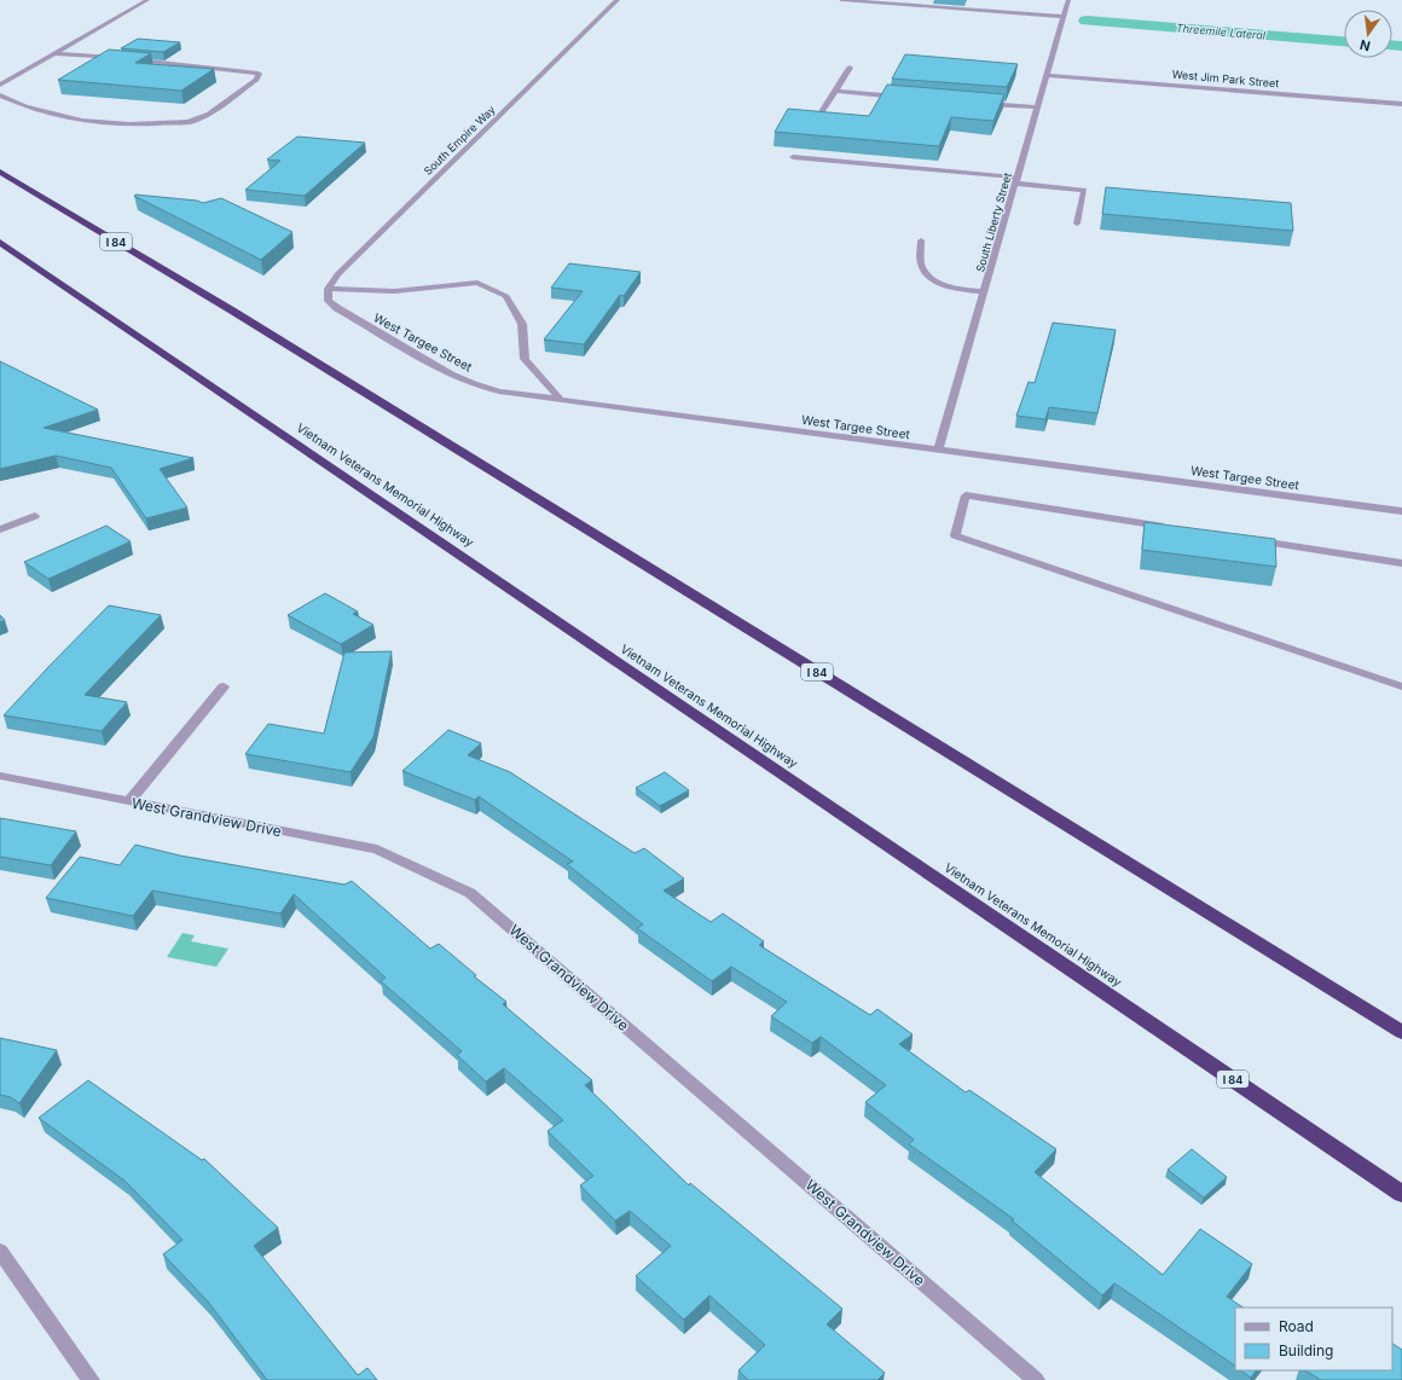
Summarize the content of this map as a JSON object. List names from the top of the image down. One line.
{"streets":{"highway":["I 84","Vietnam Veterans Memorial Highway"],"street":["West Jim Park Street","South Empire Way","South Liberty Street","West Targee Street","West Grandview Drive"]},"crossings":[["West Jim Park Street","South Liberty Street"],["South Empire Way","West Targee Street"],["South Liberty Street","West Targee Street"]],"water":["Threemile Lateral"],"legend":["Road","Building"],"north":"bottom"}
